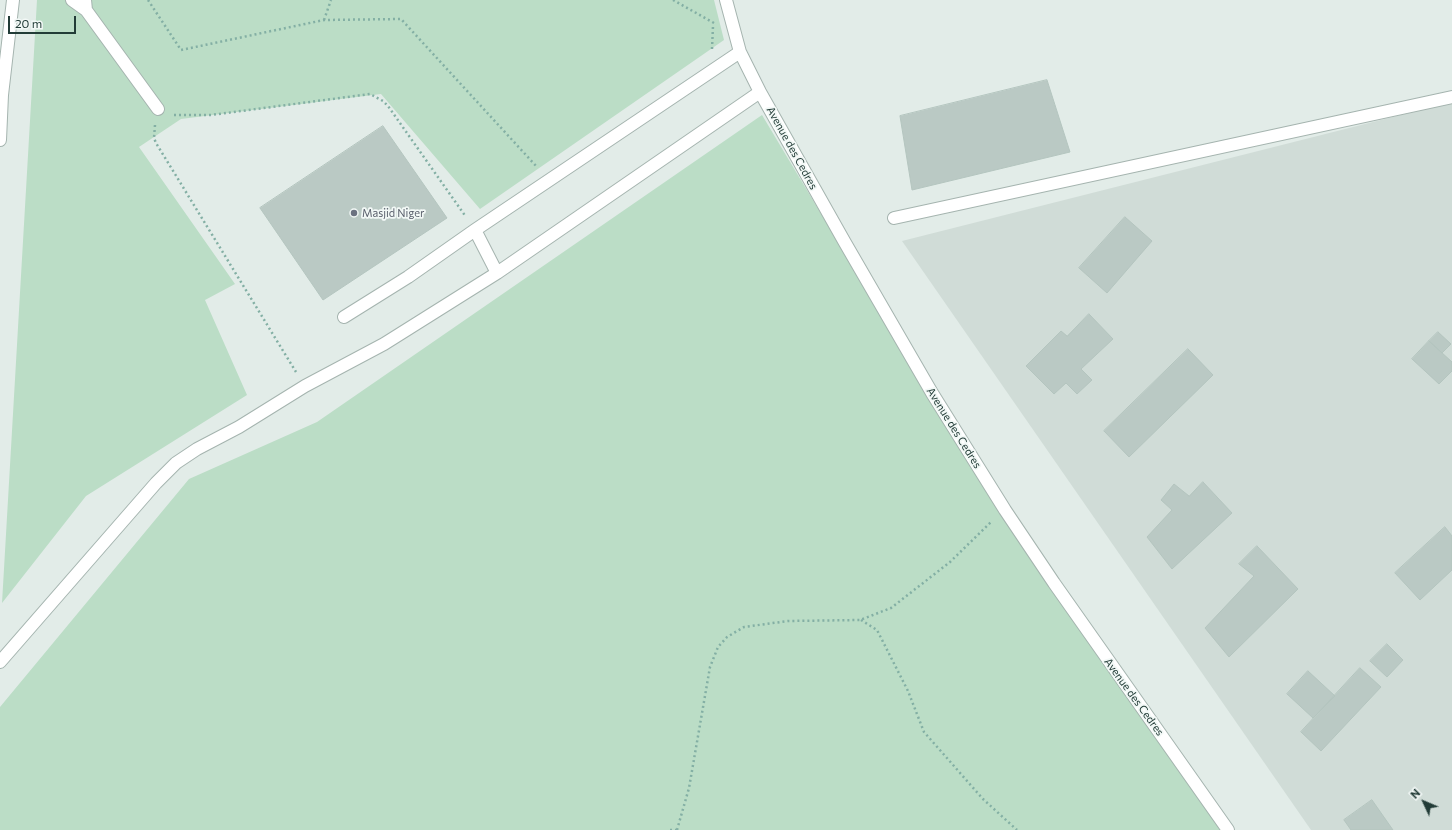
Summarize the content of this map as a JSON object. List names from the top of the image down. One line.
{"streets":{"street":["Avenue des Cedres"]},"places":["Masjid Niger"],"scale_bar":"20 m","north":"top left"}
